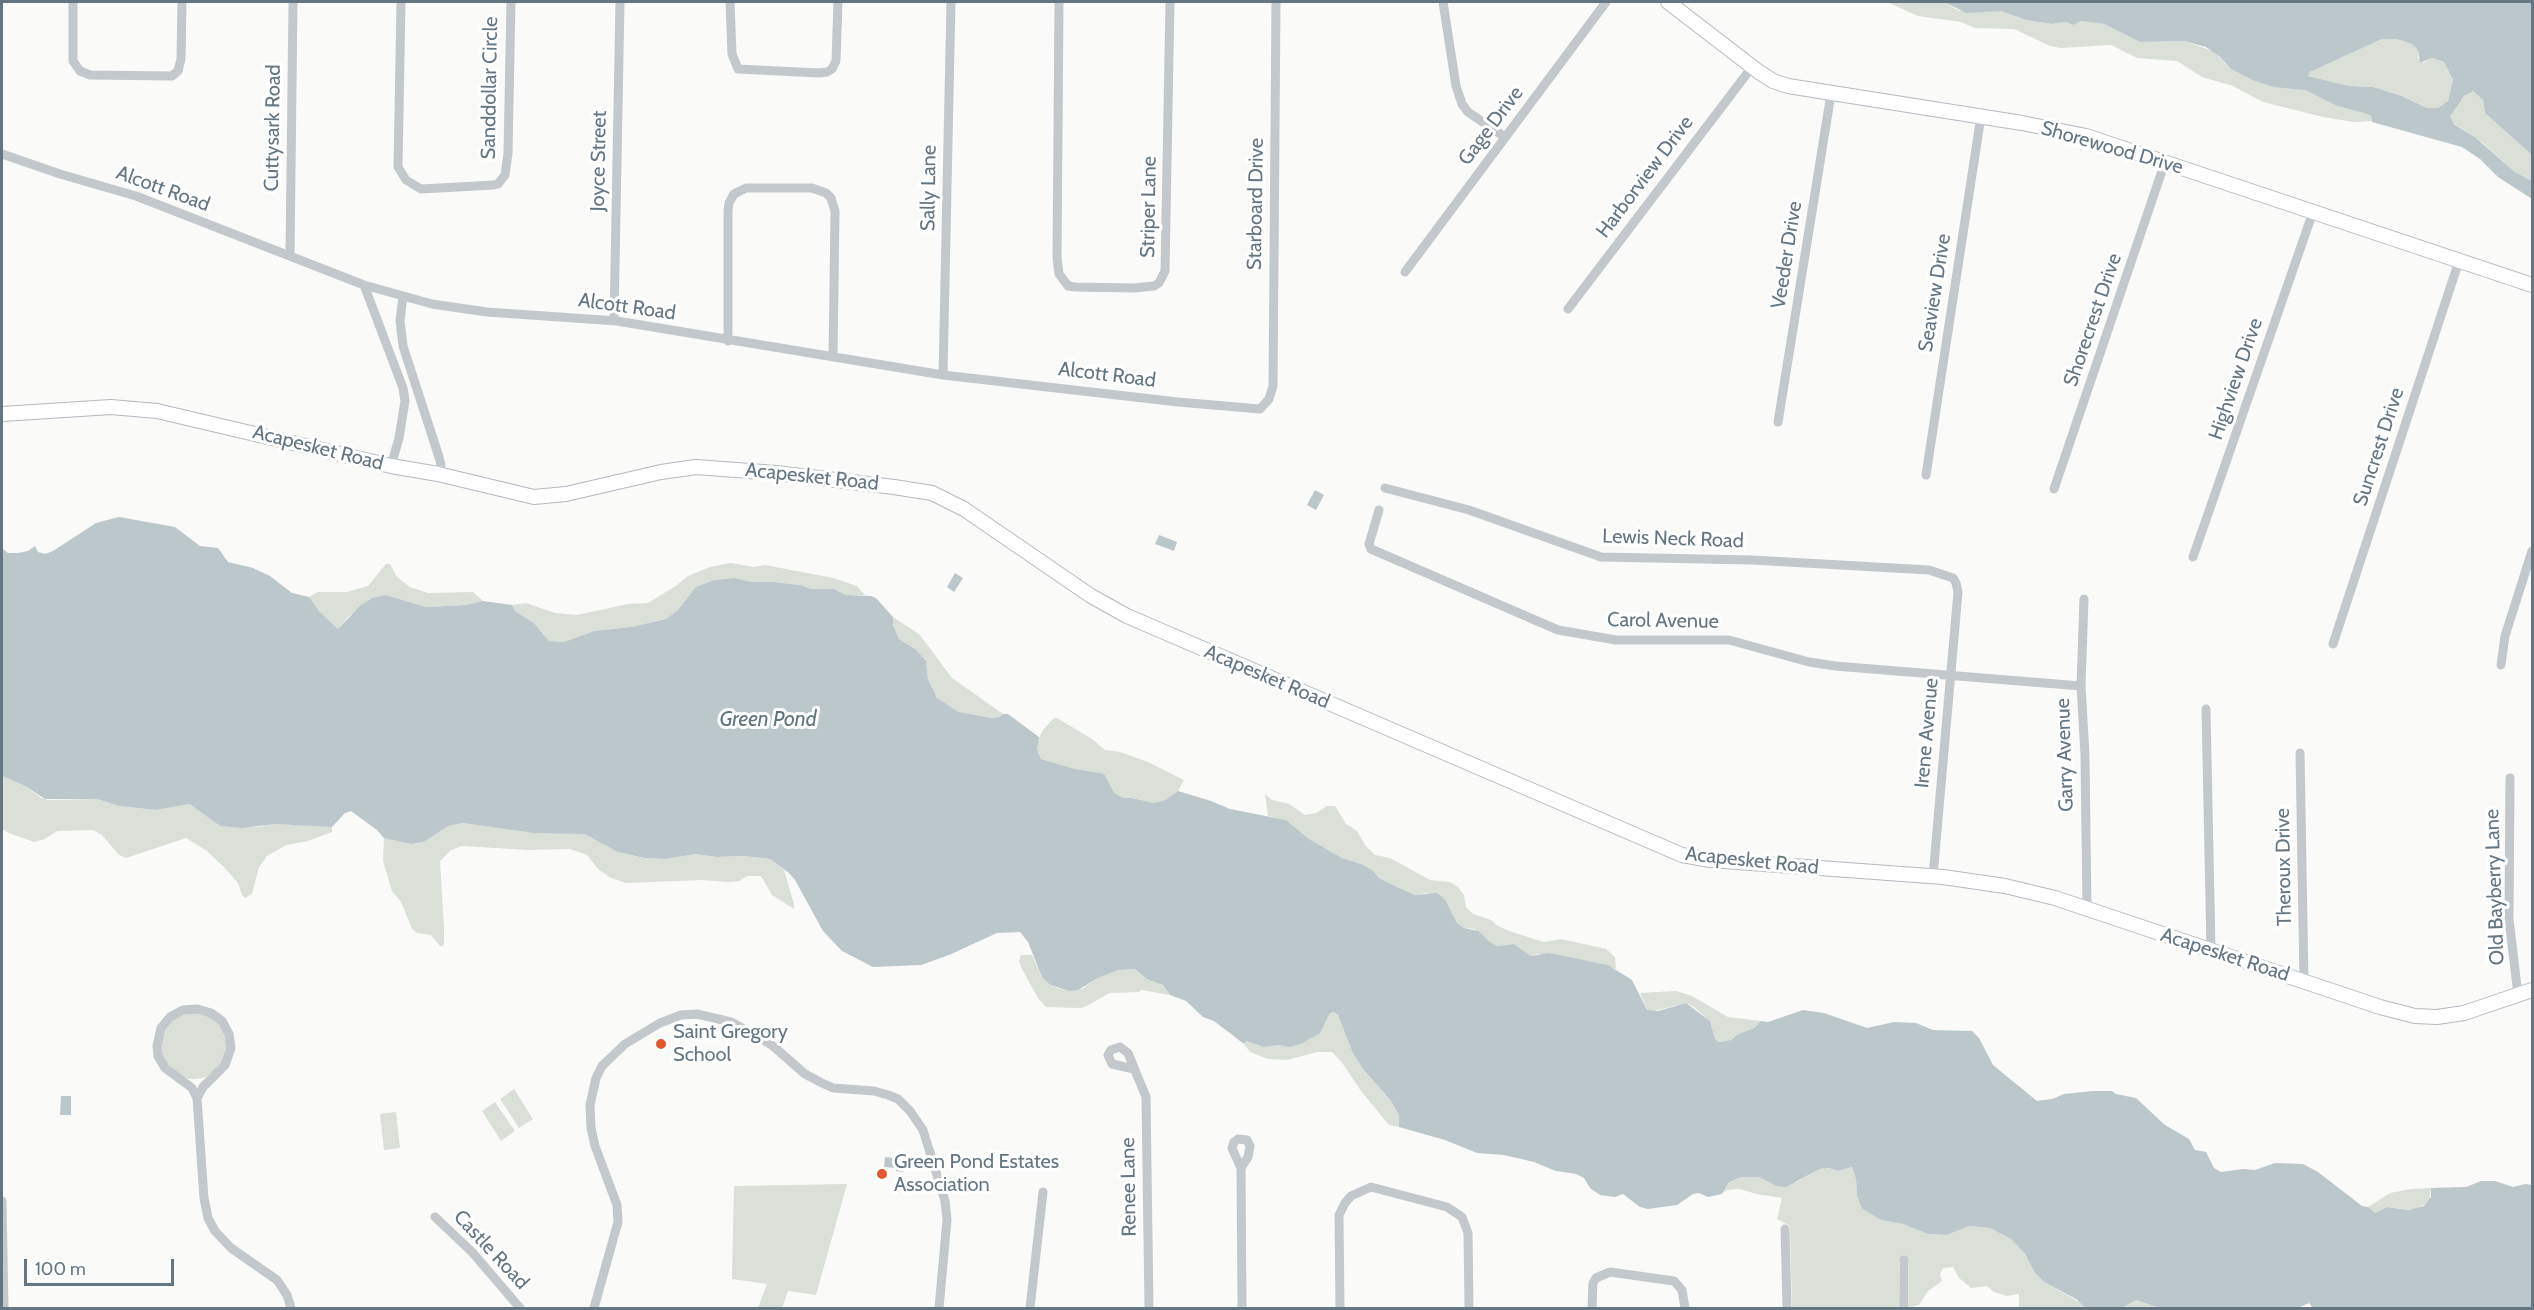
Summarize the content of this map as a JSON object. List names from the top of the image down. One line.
{"streets":{"main road":["Shorewood Drive","Acapesket Road"],"street":["Sanddollar Circle","Gage Drive","Cuttysark Road","Joyce Street","Harborview Drive","Sally Lane","Alcott Road","Starboard Drive","Striper Lane","Veeder Drive","Seaview Drive","Shorecrest Drive","Highview Drive","Suncrest Drive","Lewis Neck Road","Carol Avenue","Irene Avenue","Garry Avenue","Theroux Drive","Old Bayberry Lane","Renee Lane","Castle Road"]},"crossings":[["Cuttysark Road","Alcott Road"],["Shorewood Drive","Harborview Drive"],["Shorewood Drive","Veeder Drive"],["Shorewood Drive","Seaview Drive"],["Shorewood Drive","Shorecrest Drive"],["Shorewood Drive","Highview Drive"],["Shorewood Drive","Suncrest Drive"],["Joyce Street","Alcott Road"],["Sally Lane","Alcott Road"],["Alcott Road","Starboard Drive"],["Acapesket Road","Irene Avenue"],["Acapesket Road","Garry Avenue"],["Acapesket Road","Theroux Drive"],["Acapesket Road","Old Bayberry Lane"],["Lewis Neck Road","Irene Avenue"],["Carol Avenue","Irene Avenue"],["Carol Avenue","Garry Avenue"]],"water":["Green Pond"],"places":["Saint Gregory School","Green Pond Estates Association"],"scale_bar":"100 m"}
